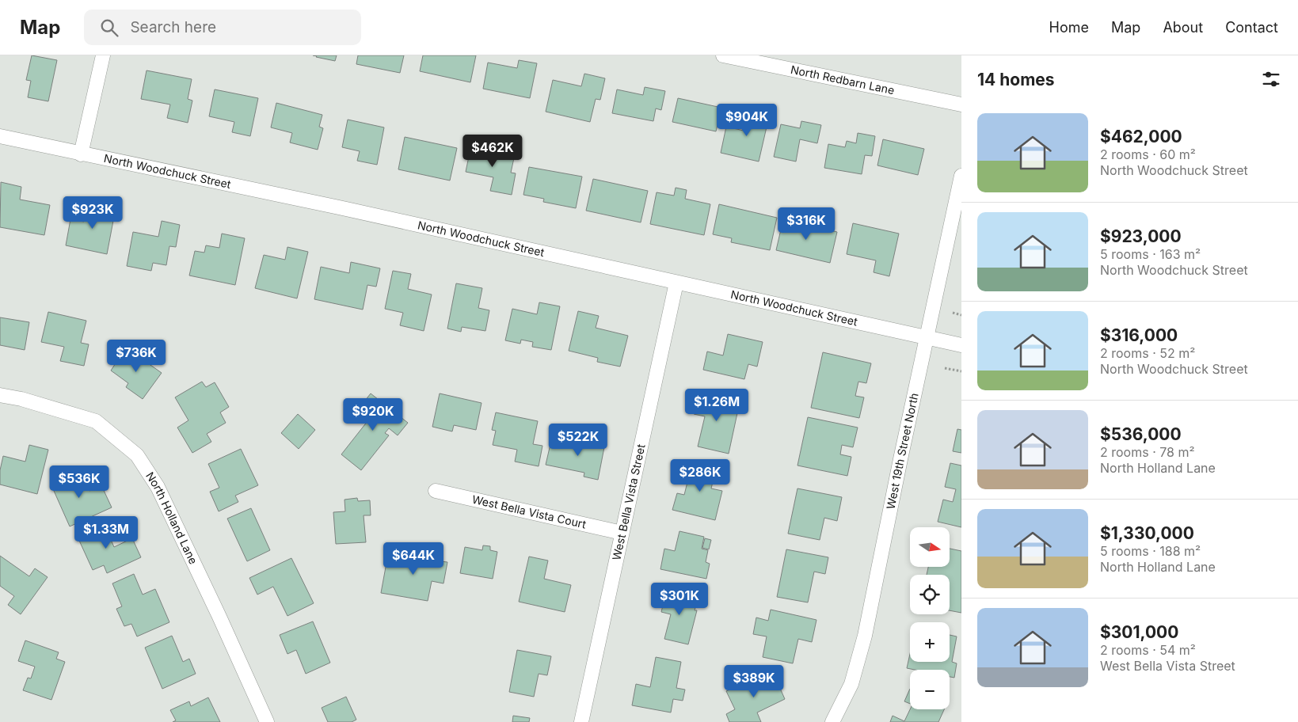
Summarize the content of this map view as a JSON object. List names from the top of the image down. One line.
{"streets":{"street":["North Redbarn Lane","North Woodchuck Street","West 19th Street North","West Bella Vista Street","West Bella Vista Court","North Holland Lane"]},"crossings":[["North Woodchuck Street","West 19th Street North"],["North Woodchuck Street","West Bella Vista Street"],["West Bella Vista Street","West Bella Vista Court"]],"north":"right","page":{"header":"Map","search":"Search here","nav":["Home","Map","About","Contact"],"heading":"14 homes","list":[{"name":"$462,000","note":"2 rooms · 60 m² · North Woodchuck Street"},{"name":"$923,000","note":"5 rooms · 163 m² · North Woodchuck Street"},{"name":"$316,000","note":"2 rooms · 52 m² · North Woodchuck Street"},{"name":"$536,000","note":"2 rooms · 78 m² · North Holland Lane"},{"name":"$1,330,000","note":"5 rooms · 188 m² · North Holland Lane"},{"name":"$301,000","note":"2 rooms · 54 m² · West Bella Vista Street"}],"price":["$904K","$462K","$923K","$316K","$736K","$1.26M","$920K","$522K","$286K","$536K","$1.33M","$644K","$301K","$389K"],"map_buttons":["+","−"]}}
